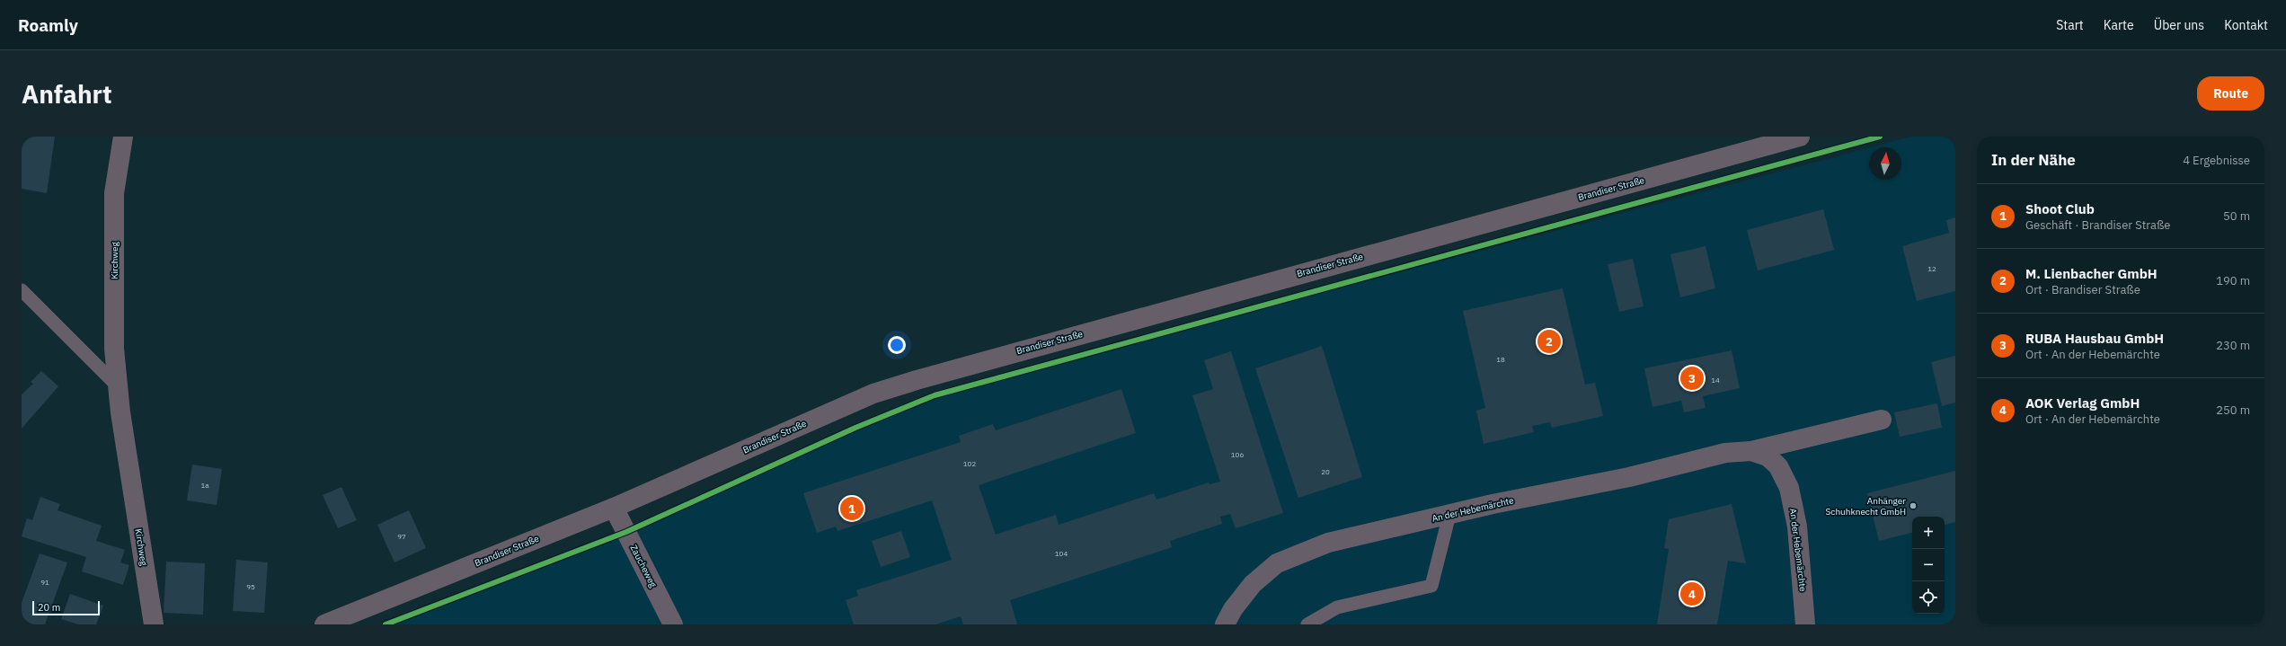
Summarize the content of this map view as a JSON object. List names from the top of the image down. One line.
{"streets":{"street":["Brandiser Straße","Kirchweg","An der Hebemärchte","Zaucheweg"]},"crossings":[["Brandiser Straße","Zaucheweg"]],"places":["Anhänger Schuhknecht GmbH"],"house_numbers":["12","18","14","106","102","20","1a","97","104","91","95"],"scale_bar":"20 m","north":"top","page":{"header":"Roamly","nav":["Start","Karte","Über uns","Kontakt"],"buttons":"Route","title":"Anfahrt","heading":["In der Nähe","4 Ergebnisse"],"list":[{"mark":"1","name":"Shoot Club","note":"Geschäft · Brandiser Straße","value":"50 m"},{"mark":"2","name":"M. Lienbacher GmbH","note":"Ort · Brandiser Straße","value":"190 m"},{"mark":"3","name":"RUBA Hausbau GmbH","note":"Ort · An der Hebemärchte","value":"230 m"},{"mark":"4","name":"AOK Verlag GmbH","note":"Ort · An der Hebemärchte","value":"250 m"}],"pins":["2","3","1","4"],"map_buttons":["+","−"],"scale":"20 m"}}
